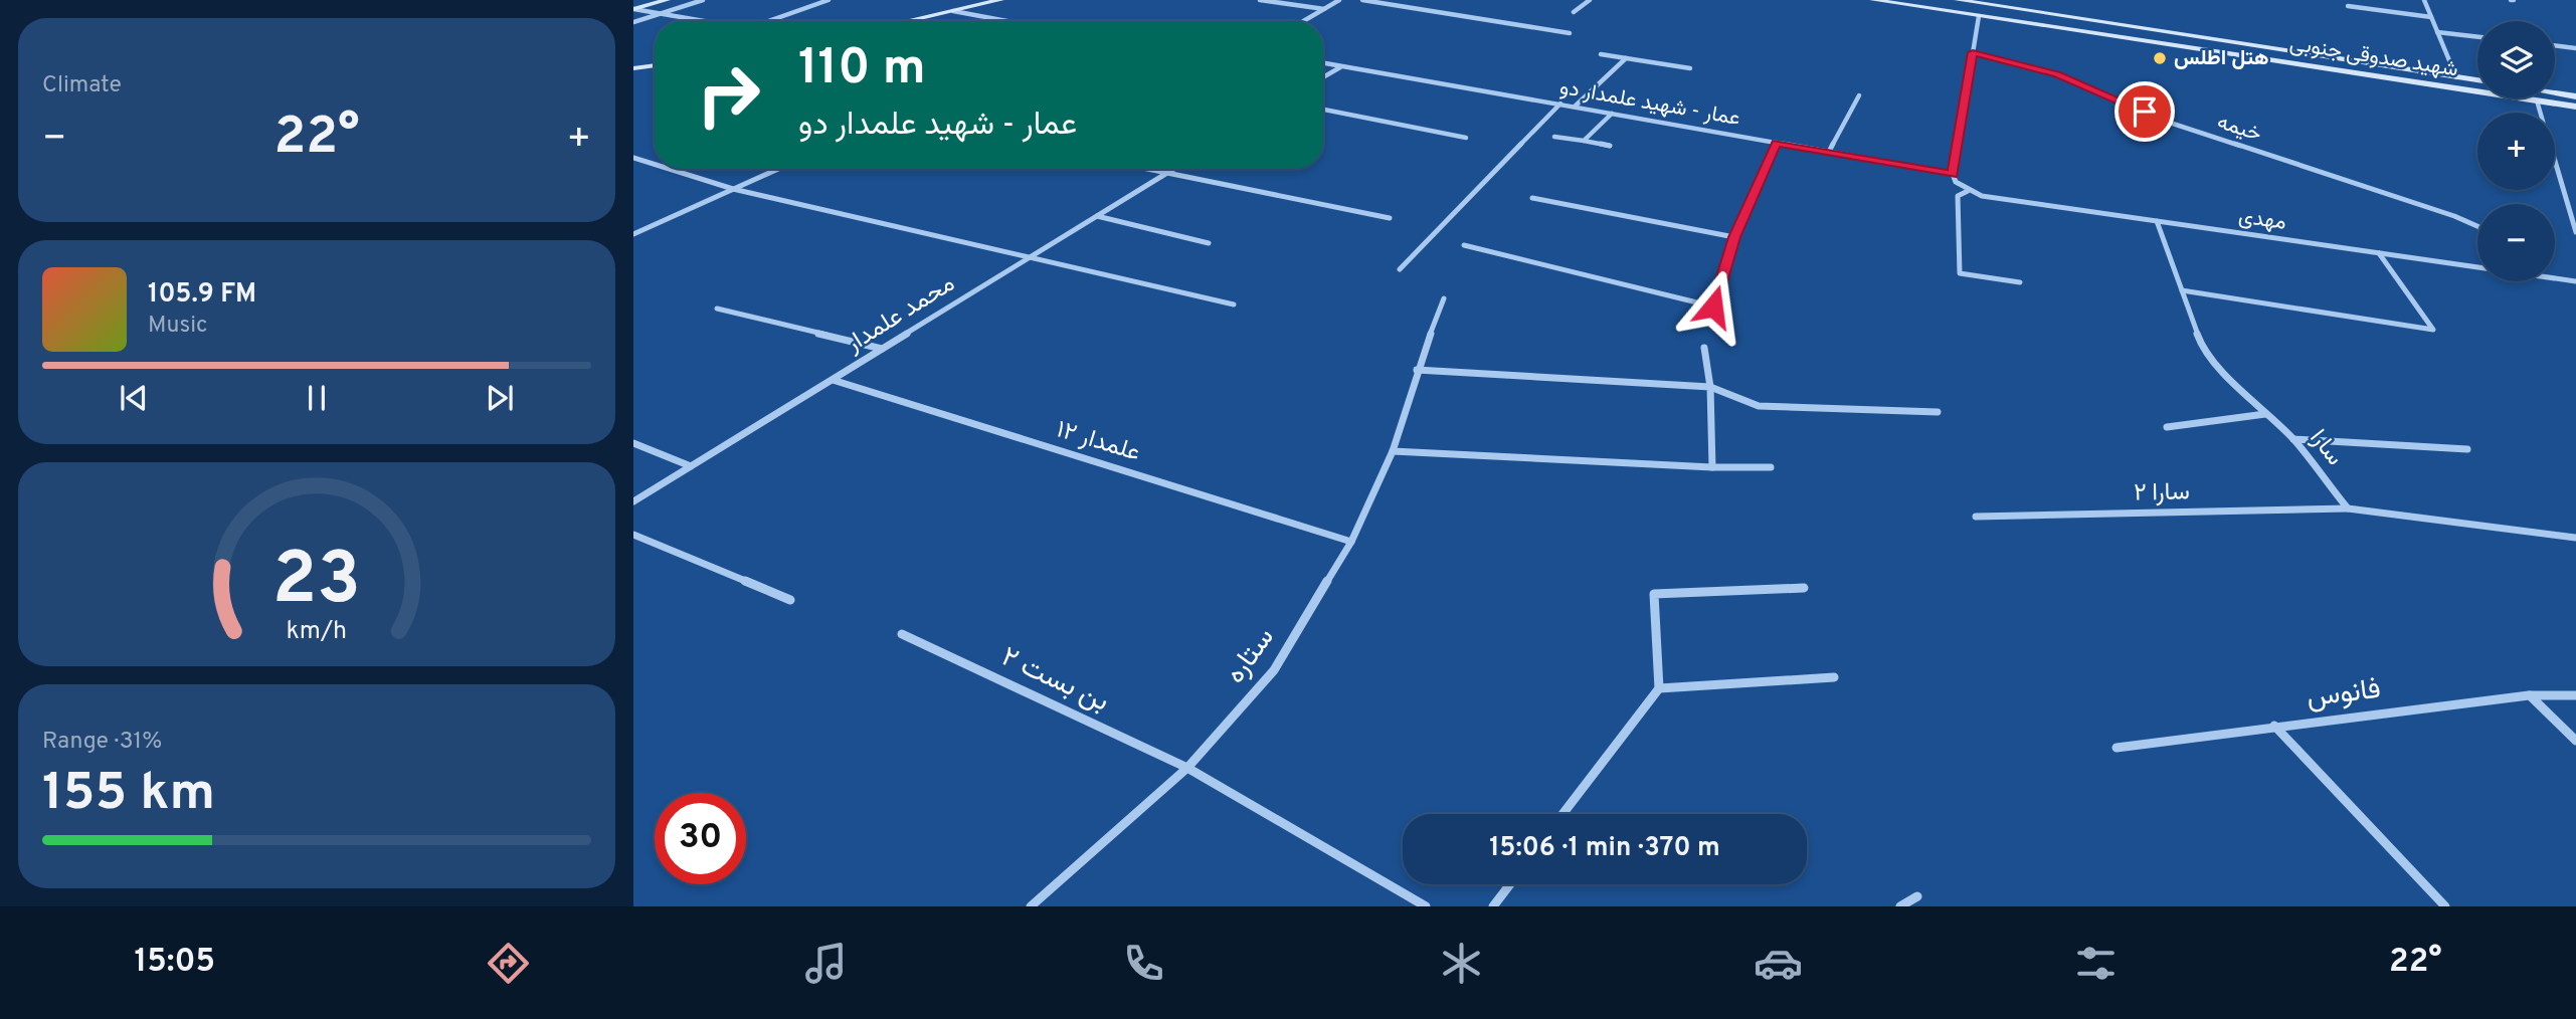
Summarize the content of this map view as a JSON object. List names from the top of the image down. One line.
{"streets":{"main road":["شهید صدوقی جنوبی"],"street":["عمار - شهید علمدار دو","خیمه","مهدی","محمد علمدار","علمدار ۱۲","سارا","سارا ۲","ستاره","بن بست ۲","فانوس"]},"crossings":[["مهدی","سارا"],["محمد علمدار","علمدار ۱۲"],["علمدار ۱۲","ستاره"],["سارا","سارا ۲"],["ستاره","بن بست ۲"]],"places":["هتل اطلس"],"page":{"tile":["Climate",["Range · 31%","155 km"]],"map_buttons":["+","−"],"turn":["110 m","عمار - شهید علمدار دو"],"heat":["−","22°","+"],"song":["105.9 FM","Music"],"limit":"30","trip":"15:06 · 1 min · 370 m","tabs":["15:05","22°"],"gauge":["23","km/h"]}}
